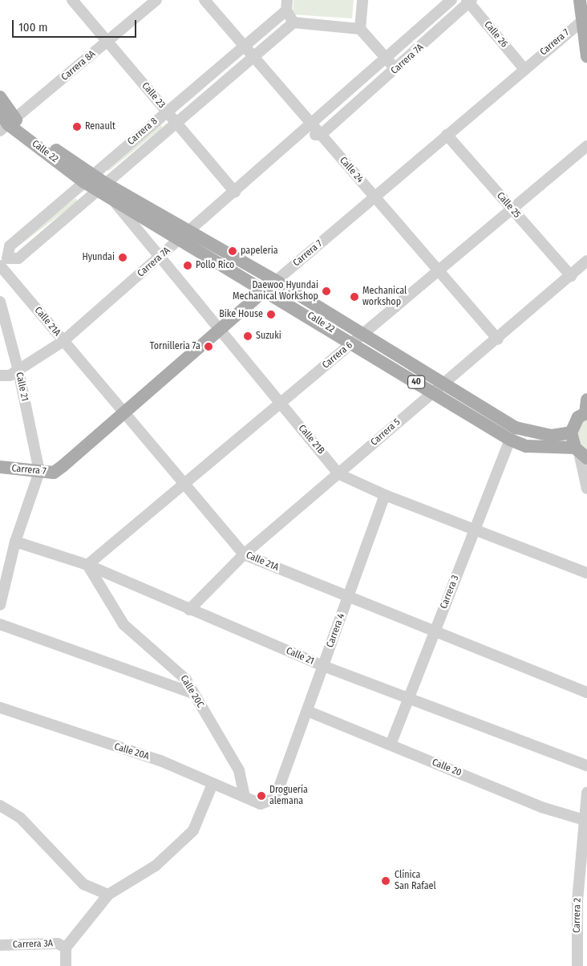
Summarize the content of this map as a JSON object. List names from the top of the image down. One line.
{"streets":{"main road":["Carrera 7","Calle 22","40"],"street":["Calle 26","Carrera 7A","Carrera 8A","Calle 23","Carrera 8","Calle 24","Calle 25","Calle 21A","Carrera 6","Calle 21","Carrera 5","Calle 21B","Carrera 3","Carrera 4","Calle 20C","Calle 20A","Calle 20","Carrera 2","Carrera 3A"]},"crossings":[["Calle 26","Carrera 7"],["Calle 26","Carrera 7A"],["Carrera 7","Calle 22"],["Carrera 7","Calle 24"],["Carrera 7","Calle 25"],["Carrera 7","Calle 21A"],["Carrera 7","Calle 21"],["Carrera 7","Calle 21B"],["Carrera 7A","Calle 23"],["Carrera 7A","Calle 22"],["Carrera 7A","Calle 24"],["Carrera 7A","Calle 21A"],["Carrera 7A","Calle 21"],["Carrera 7A","Calle 21B"],["Carrera 8A","Calle 23"],["Carrera 8A","Calle 22"],["Calle 23","Carrera 8"],["Carrera 8","Calle 22"],["Carrera 8","Calle 24"],["Carrera 8","Calle 21A"],["Calle 22","Carrera 6"],["Calle 22","Carrera 5"],["Calle 22","Calle 21B"],["Calle 22","Carrera 3"],["Calle 24","Carrera 6"],["Calle 24","Carrera 5"],["Calle 25","Carrera 6"],["Calle 25","Carrera 5"],["Calle 21A","Carrera 6"],["Calle 21A","Carrera 5"],["Calle 21A","Carrera 3"],["Calle 21A","Carrera 4"],["Carrera 6","Calle 21"],["Carrera 6","Calle 21B"],["Carrera 6","Calle 20C"],["Calle 21","Carrera 5"],["Calle 21","Carrera 3"],["Calle 21","Carrera 4"],["Calle 21","Calle 20C"],["Carrera 5","Calle 21B"],["Calle 21B","Carrera 3"],["Calle 21B","Carrera 4"],["Carrera 3","Calle 20"],["Carrera 4","Calle 20A"],["Carrera 4","Calle 20"],["Calle 20C","Calle 20A"],["Calle 20","Carrera 2"]],"places":["Renault","papeleria","Hyundai","Pollo Rico","Daewoo Hyundai Mechanical Workshop","Mechanical workshop","Bike House","Suzuki","Tornilleria 7a","Droguería alemana","Clínica San Rafael"],"scale_bar":"100 m"}
